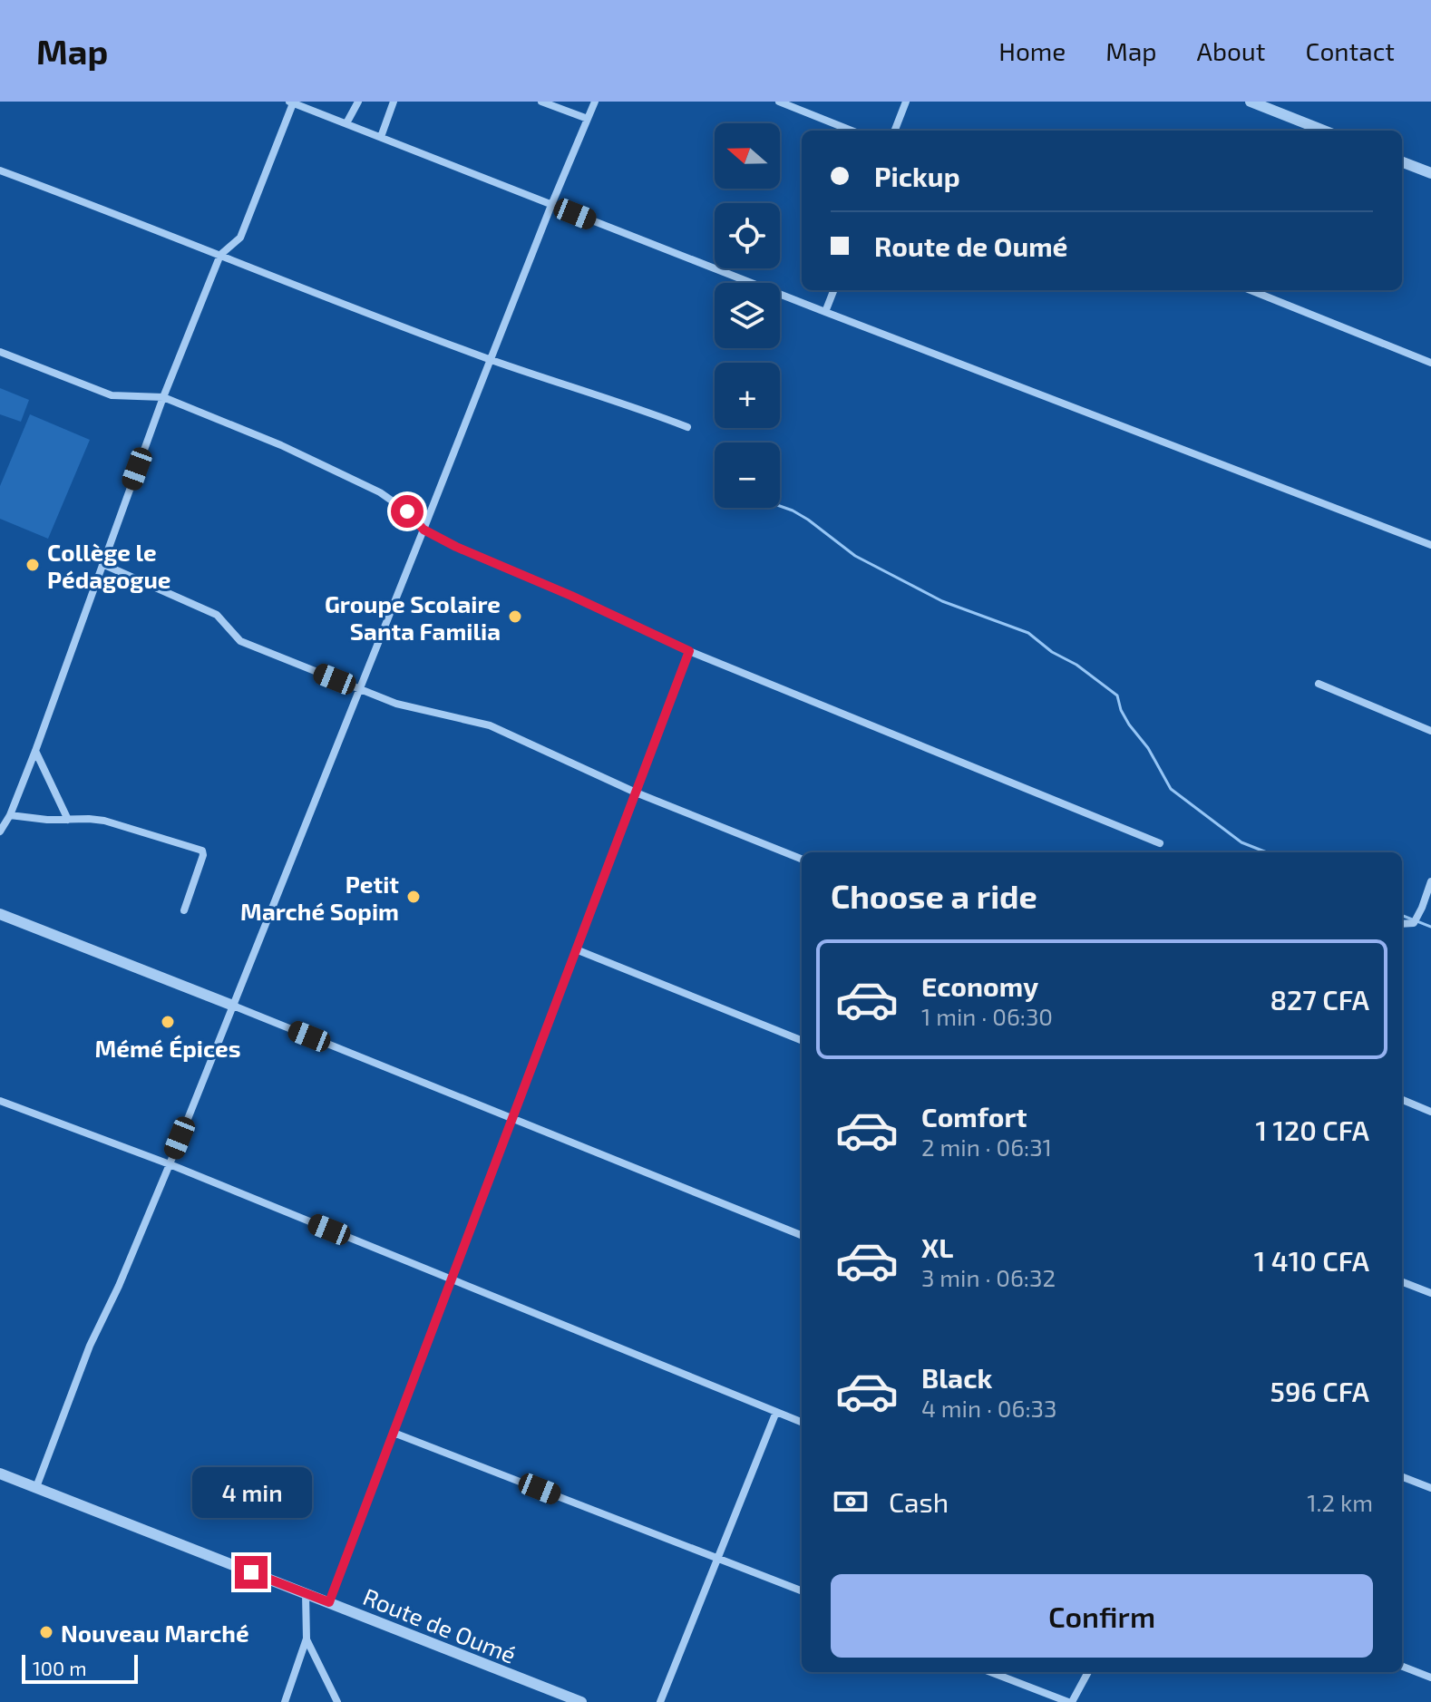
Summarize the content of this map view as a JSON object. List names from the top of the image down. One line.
{"streets":{"street":["Route de Oumé"]},"places":["Collège le Pédagogue","Groupe Scolaire Santa Familia","Petit Marché Sopim","Mémé Épices","Nouveau Marché"],"scale_bar":"100 m","north":"left","page":{"header":"Map","nav":["Home","Map","About","Contact"],"map_buttons":["+","−"],"banner":["Pickup","Route de Oumé"],"heading":"Choose a ride","list":[{"name":"Economy","note":"1 min · 06:30","value":"827 CFA"},{"name":"Comfort","note":"2 min · 06:31","value":"1 120 CFA"},{"name":"XL","note":"3 min · 06:32","value":"1 410 CFA"},{"name":"Black","note":"4 min · 06:33","value":"596 CFA"}],"pay":["Cash","1.2 km"],"bubble":"4 min","buttons":"Confirm","scale":"100 m"}}
